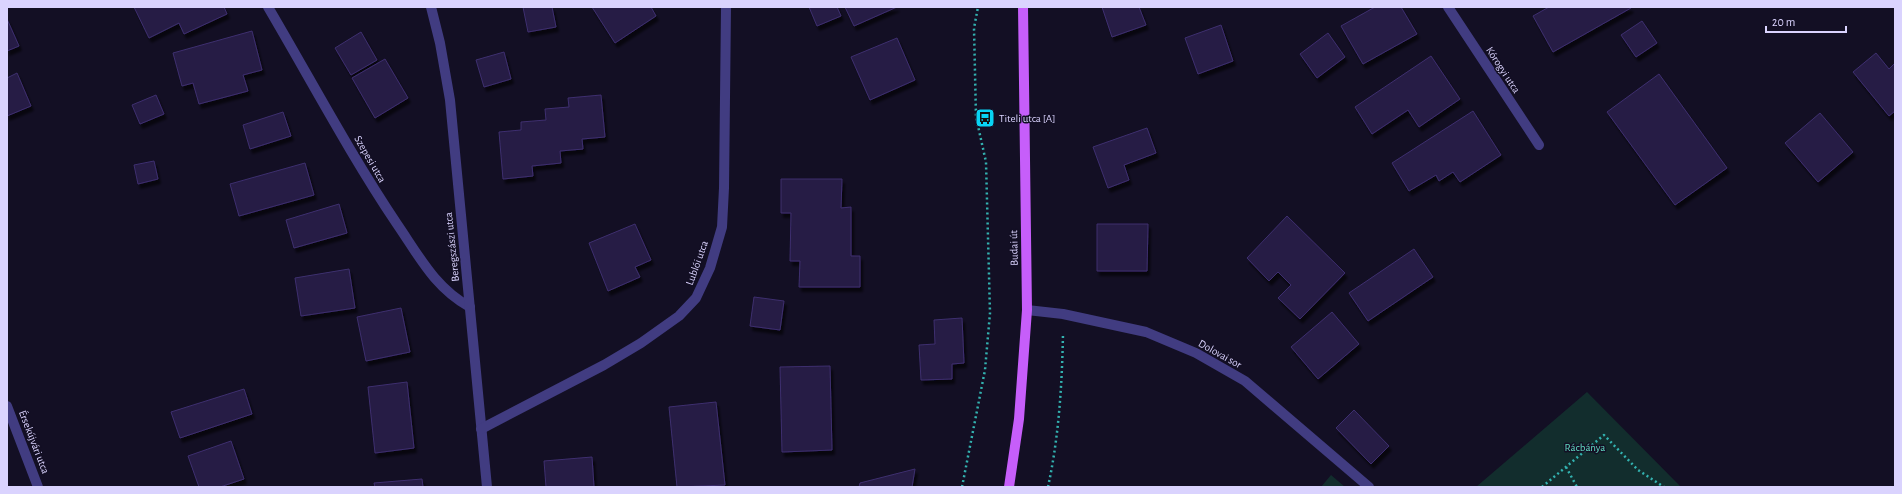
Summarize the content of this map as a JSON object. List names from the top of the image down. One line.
{"streets":{"main road":["Budai út"],"street":["Kórogyi utca","Szepesi utca","Beregszászi utca","Lublói utca","Dolovai sor","Érsekújvári utca"]},"crossings":[["Szepesi utca","Beregszászi utca"],["Beregszászi utca","Lublói utca"],["Budai út","Dolovai sor"]],"parks":["Rácbánya"],"places":{"bus stop":["Titeli utca [A]"]},"scale_bar":"20 m"}
